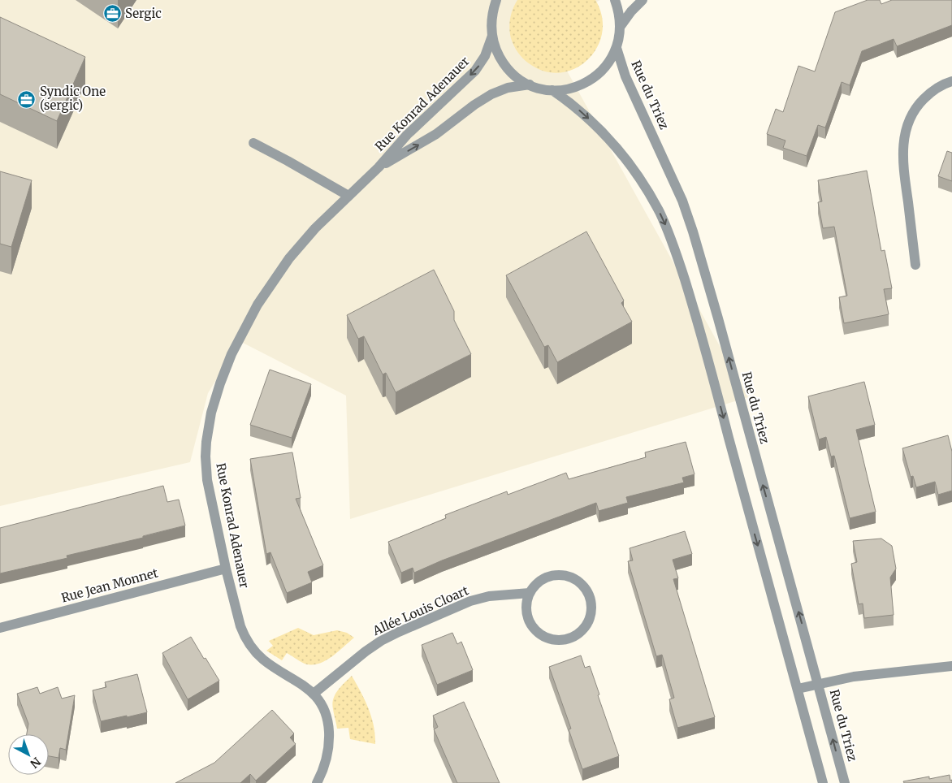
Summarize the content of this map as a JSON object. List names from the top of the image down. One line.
{"streets":{"street":["Rue du Triez","Rue Konrad Adenauer","Rue Jean Monnet","Allée Louis Cloart"]},"crossings":[["Rue Konrad Adenauer","Rue Jean Monnet"],["Rue Konrad Adenauer","Allée Louis Cloart"]],"places":{"office":["Sergic","Syndic One (sergic)"]},"north":"bottom right"}
